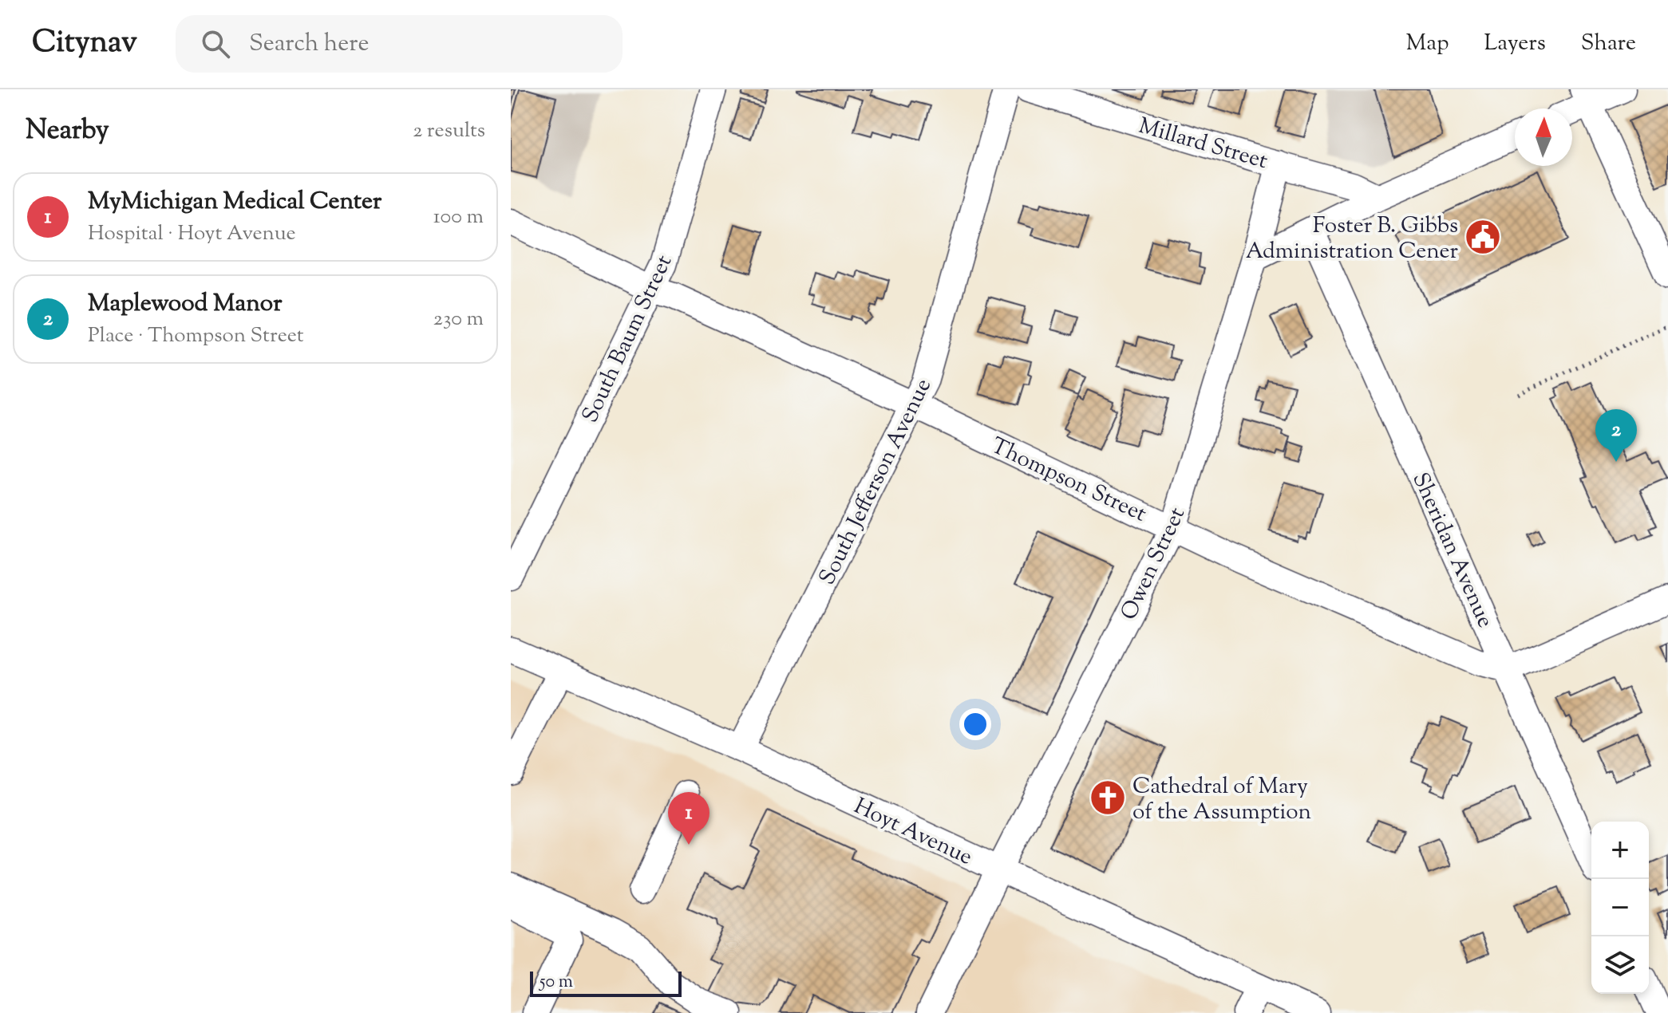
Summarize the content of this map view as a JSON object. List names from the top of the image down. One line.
{"streets":{"street":["Millard Street","South Baum Street","Thompson Street","South Jefferson Avenue","Sheridan Avenue","Owen Street","Hoyt Avenue"]},"crossings":[["Millard Street","Owen Street"],["South Baum Street","Thompson Street"],["Thompson Street","South Jefferson Avenue"],["Thompson Street","Sheridan Avenue"],["Thompson Street","Owen Street"],["South Jefferson Avenue","Hoyt Avenue"],["Owen Street","Hoyt Avenue"]],"places":{"public building":["Foster B. Gibbs Administration Cener"],"church":["Cathedral of Mary of the Assumption"]},"scale_bar":"50 m","north":"top","page":{"header":"Citynav","search":"Search here","nav":["Map","Layers","Share"],"heading":["Nearby","2 results"],"list":[{"mark":"1","name":"MyMichigan Medical Center","note":"Hospital · Hoyt Avenue","value":"100 m"},{"mark":"2","name":"Maplewood Manor","note":"Place · Thompson Street","value":"230 m"}],"pins":["2","1"],"map_buttons":["+","−"],"scale":"50 m"}}
